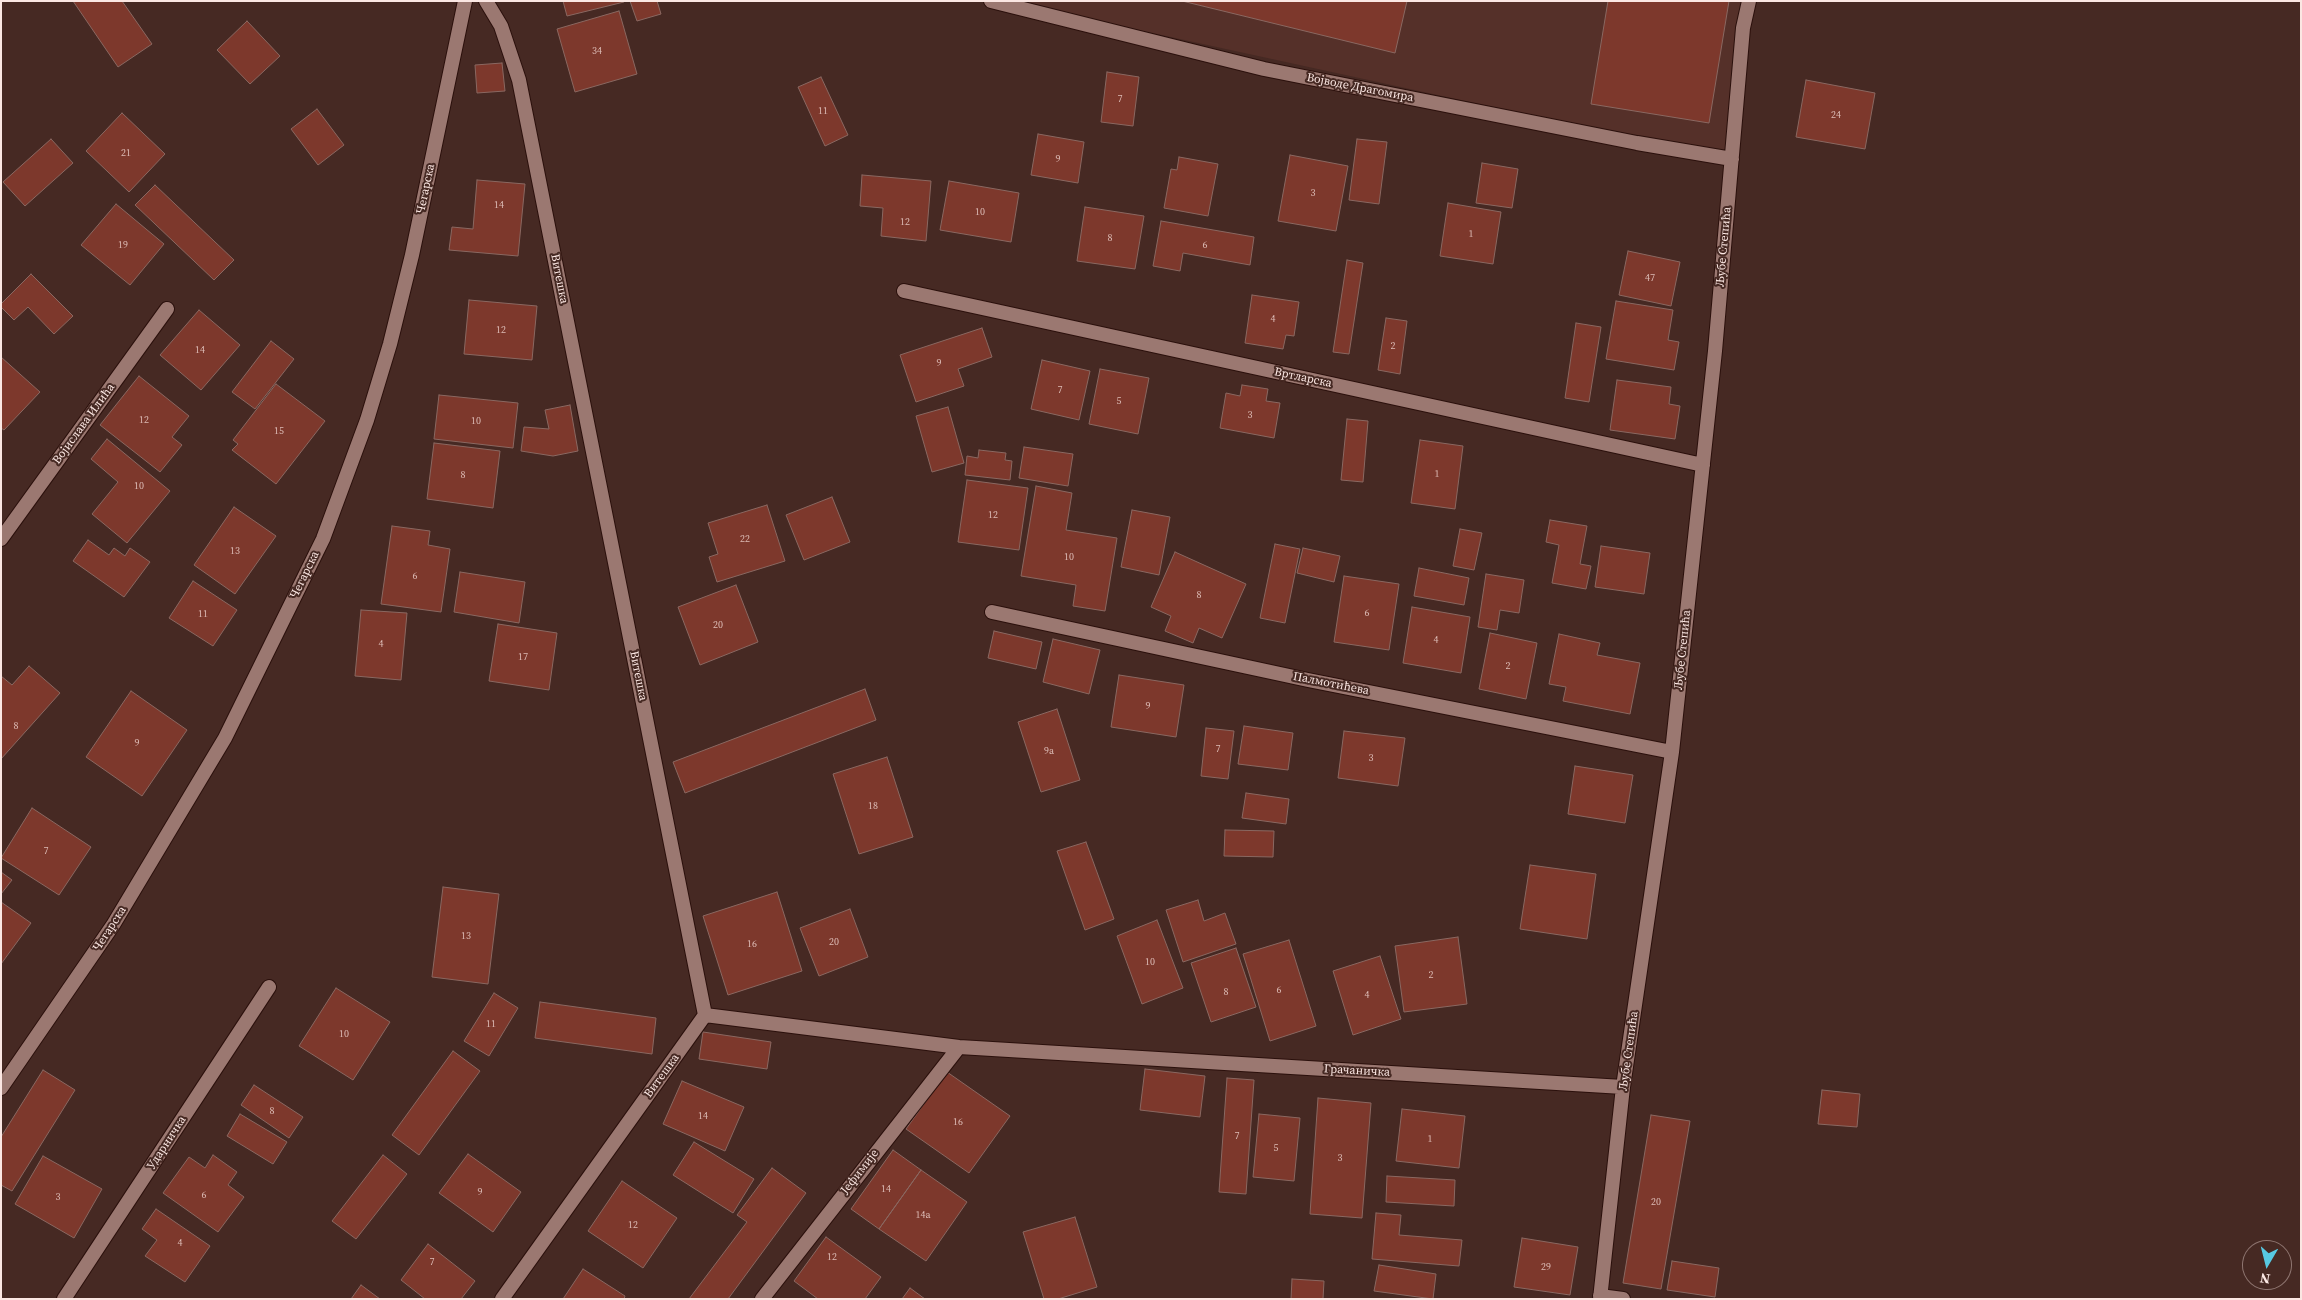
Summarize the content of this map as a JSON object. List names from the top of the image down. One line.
{"streets":{"street":["Војводе Драгомира","Чегарска","Љубе Степића","Витешка","Вртларска","Војислава Илића","Палмотићева","Грачаничка","Ударничка","Јефимије"]},"crossings":[["Војводе Драгомира","Љубе Степића"],["Љубе Степића","Вртларска"],["Љубе Степића","Палмотићева"],["Љубе Степића","Грачаничка"],["Грачаничка","Јефимије"]],"house_numbers":["34","7","11","24","21","9","3","14","10","12","1","8","19","6","47","4","12","2","14","9","7","5","3","12","10","15","1","8","10","12","22","13","10","6","8","6","11","20","4","4","17","2","9","8","9","7","9a","3","18","7","13","20","16","10","2","6","8","4","11","10","8","14","16","7","1","5","3","14","9","6","3","20","14a","12","4","12","7","29"],"north":"bottom"}
